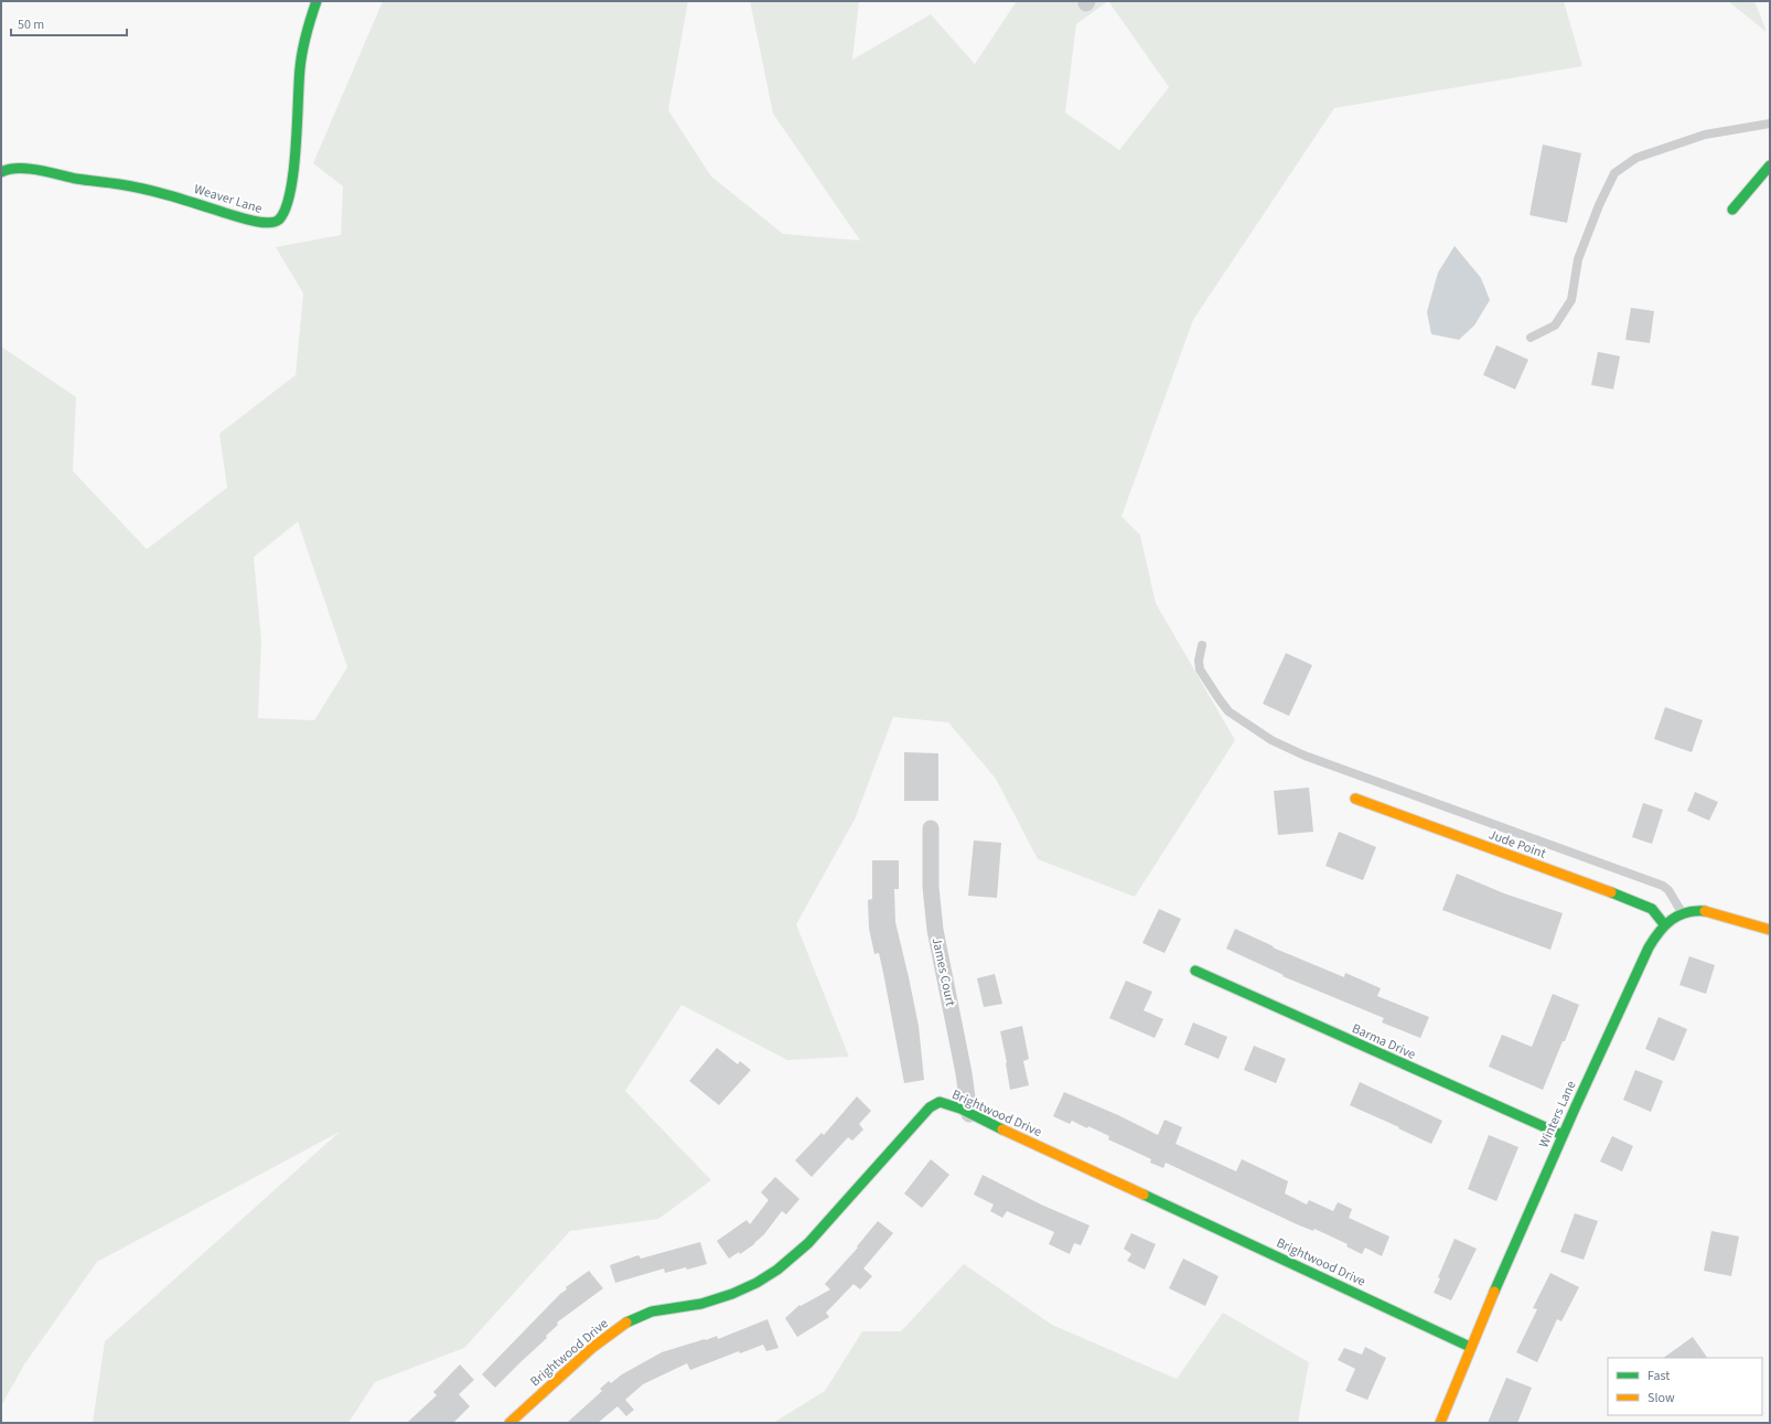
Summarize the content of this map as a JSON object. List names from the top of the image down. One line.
{"streets":{"street":["Weaver Lane","Jude Point","James Court","Barma Drive","Brightwood Drive","Winters Lane"]},"crossings":[["Jude Point","Winters Lane"],["James Court","Brightwood Drive"],["Barma Drive","Winters Lane"],["Brightwood Drive","Winters Lane"]],"legend":["Fast","Slow"],"scale_bar":"50 m"}
